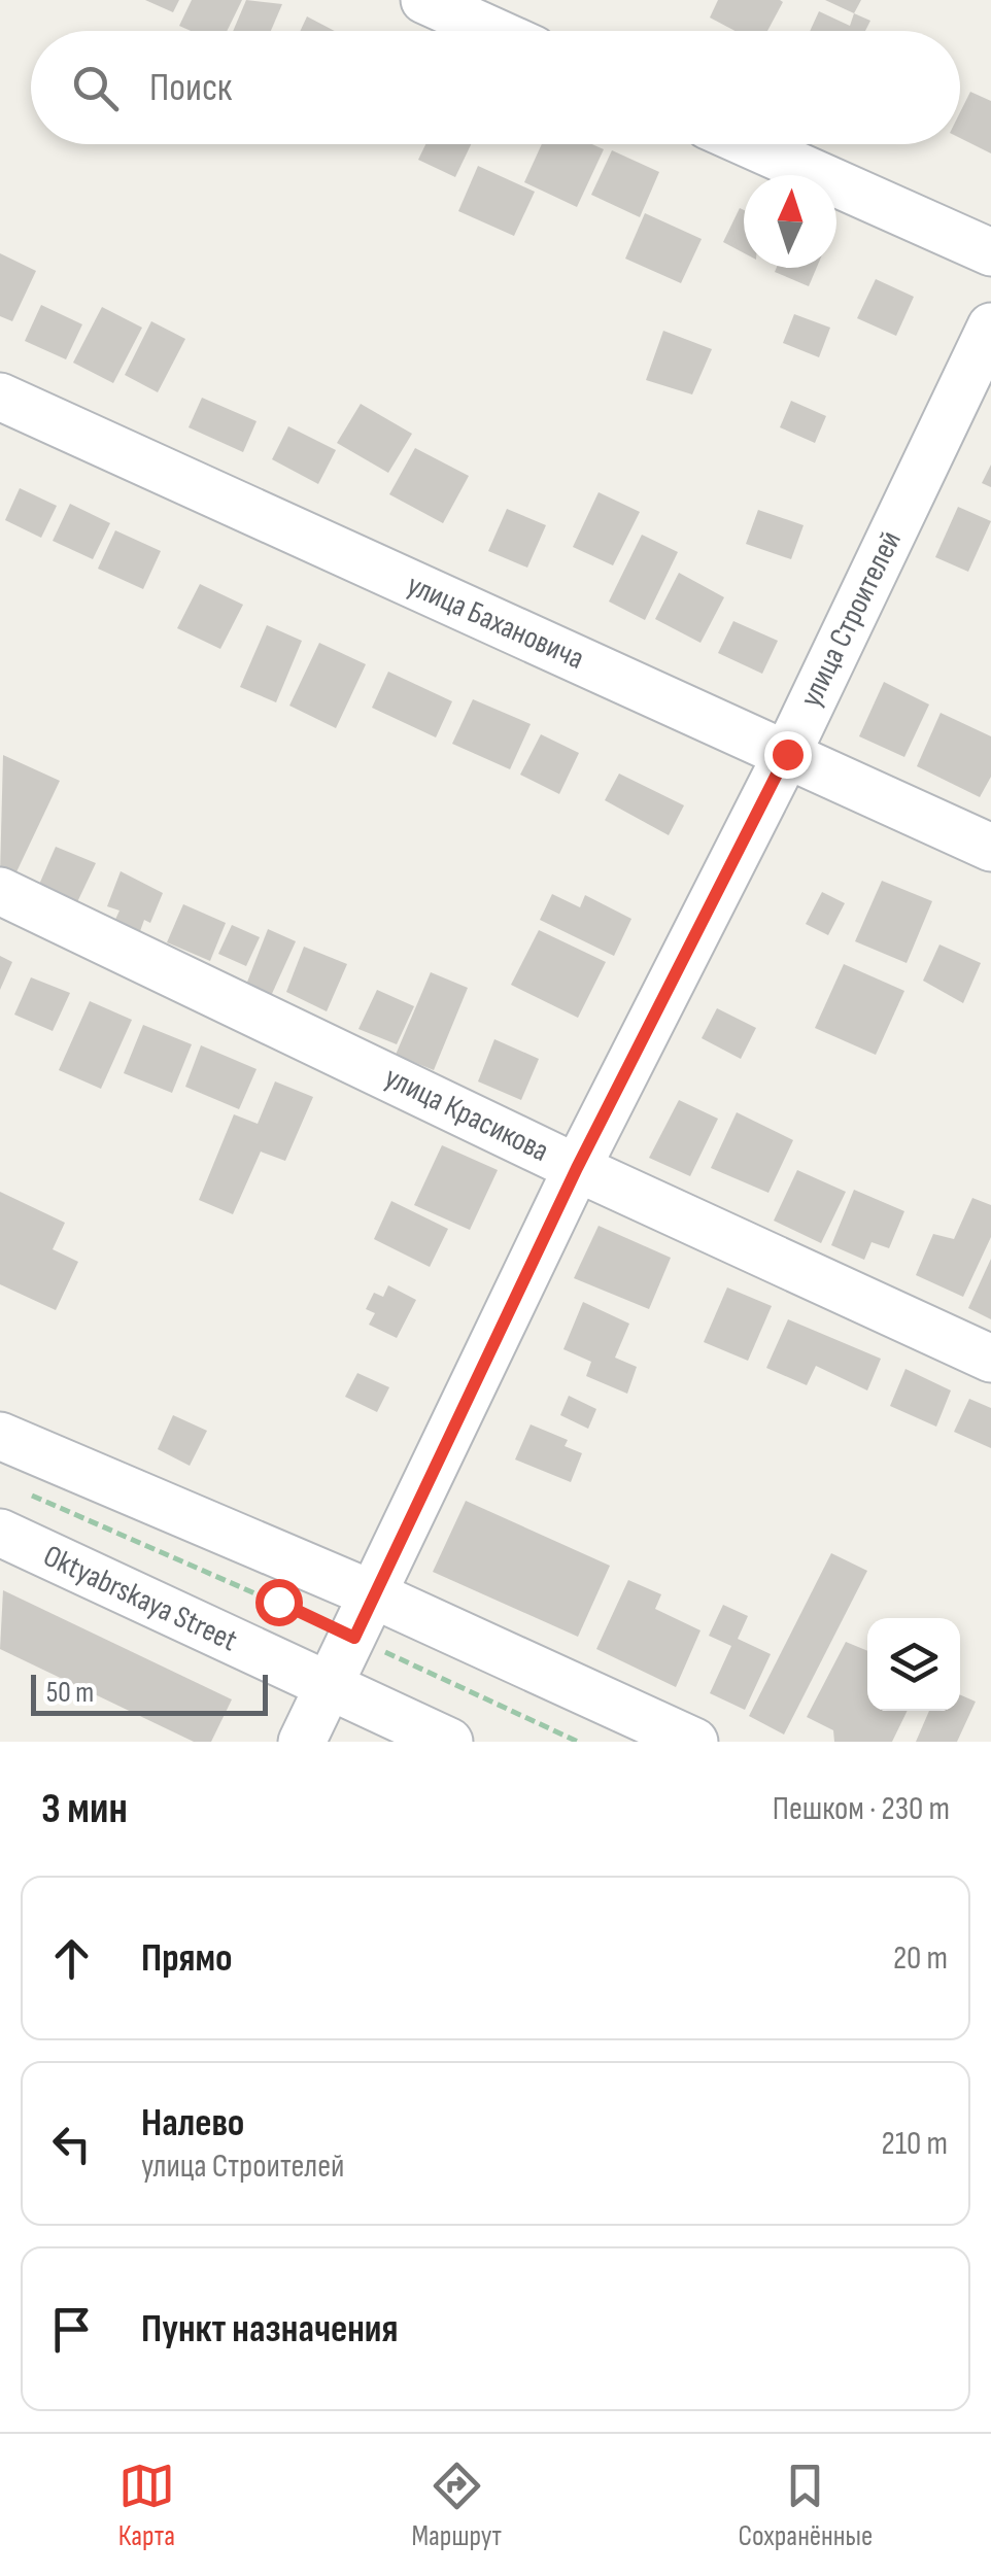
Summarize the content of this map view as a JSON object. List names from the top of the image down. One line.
{"streets":{"street":["улица Строителей","улица Бахановича","улица Красикова","Oktyabrskaya Street"]},"crossings":[["улица Строителей","улица Бахановича"],["улица Строителей","улица Красикова"],["улица Строителей","Oktyabrskaya Street"]],"scale_bar":"50 m","north":"top","page":{"search":"Поиск","scale":"50 m","heading":["3 мин","Пешком · 230 m"],"list":[["Прямо","20 m"],["Налево","улица Строителей","210 m"],"Пункт назначения"],"nav":["Карта","Маршрут","Сохранённые"]}}
